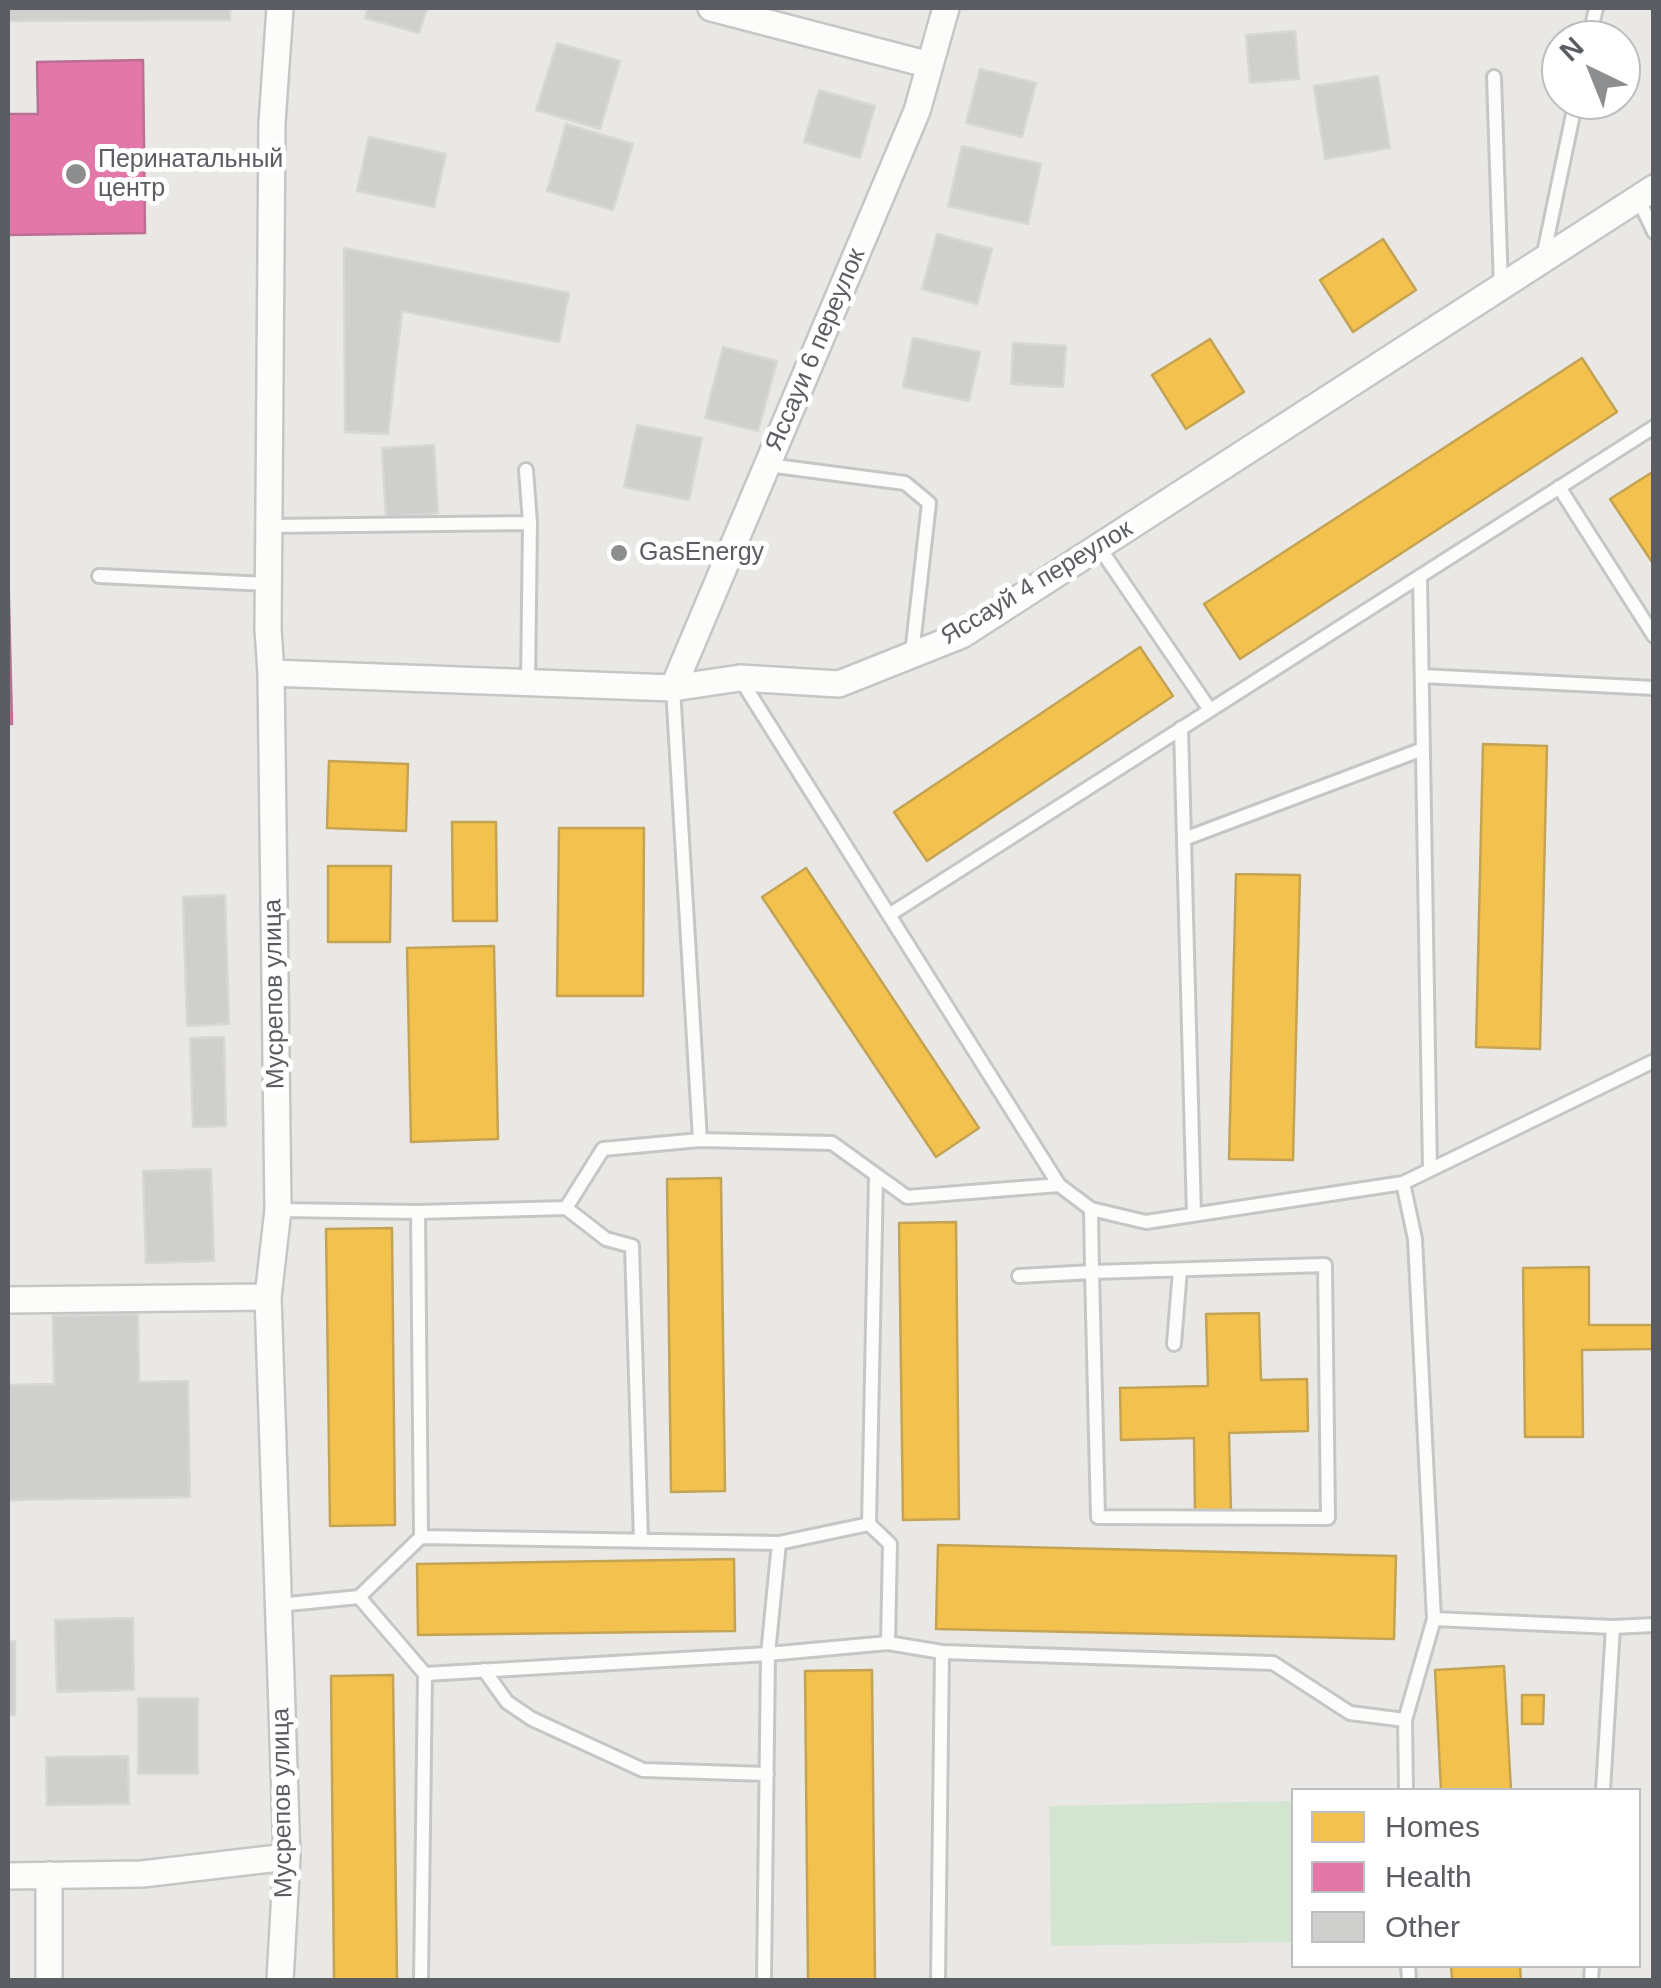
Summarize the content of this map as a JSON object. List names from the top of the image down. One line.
{"streets":{"street":["Яссауи 6 переулок","Яссауй 4 переулок","Мусрепов улица"]},"crossings":[["Яссауи 6 переулок","Яссауй 4 переулок"],["Яссауй 4 переулок","Мусрепов улица"]],"places":["Перинатальный центр","GasEnergy"],"legend":["Homes","Health","Other"],"north":"top left"}
